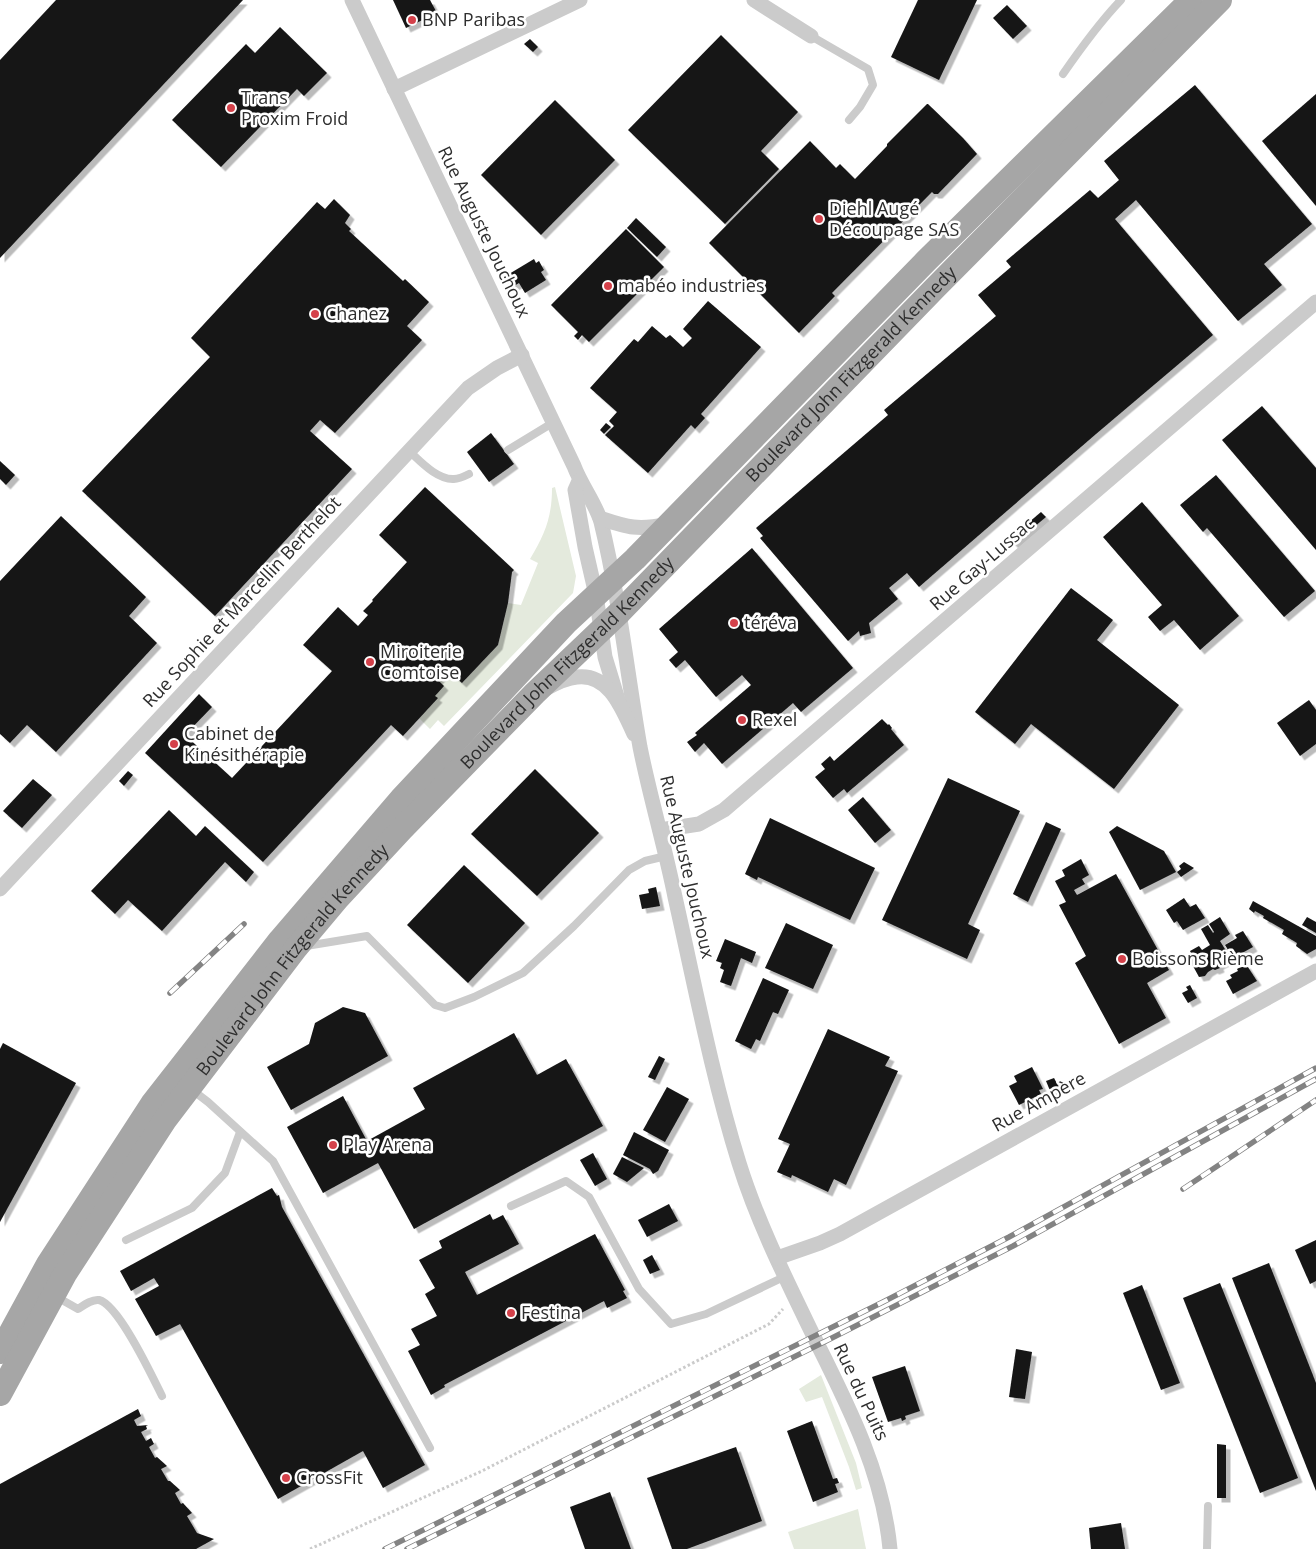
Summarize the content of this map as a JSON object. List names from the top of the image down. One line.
{"streets":{"main road":["Boulevard John Fitzgerald Kennedy"],"street":["Rue Auguste Jouchoux","Rue Gay-Lussac","Rue Sophie et Marcellin Berthelot","Rue Ampère","Rue du Puits"]},"crossings":[["Rue Auguste Jouchoux","Boulevard John Fitzgerald Kennedy"],["Rue Auguste Jouchoux","Rue Gay-Lussac"],["Rue Auguste Jouchoux","Rue Sophie et Marcellin Berthelot"],["Rue Auguste Jouchoux","Rue Ampère"],["Rue Auguste Jouchoux","Rue du Puits"],["Rue Ampère","Rue du Puits"]],"places":["BNP Paribas","Trans Proxim Froid","Diehl Augé Découpage SAS","mabéo industries","Chanez","téréva","Miroiterie Comtoise","Rexel","Cabinet de Kinésithérapie","Boissons Rième","Play Arena","Festina","CrossFit"]}
